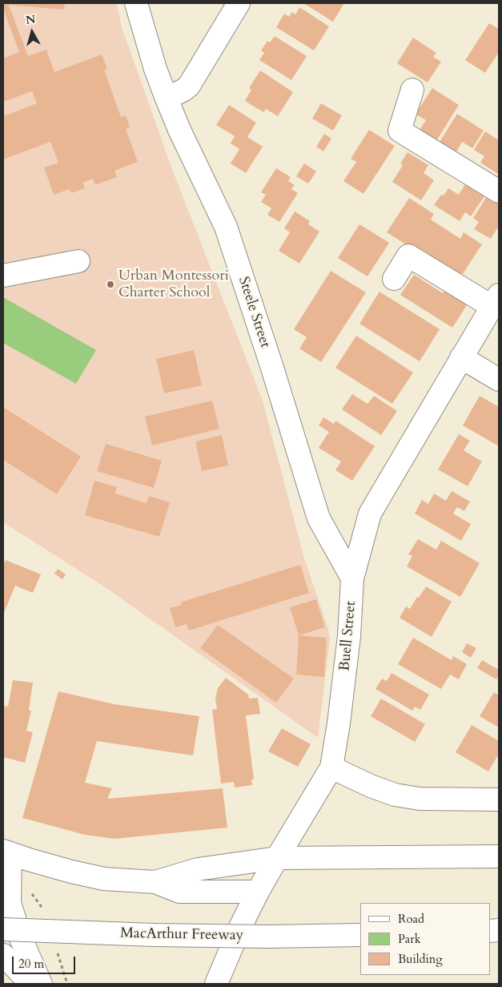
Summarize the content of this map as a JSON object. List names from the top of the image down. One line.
{"streets":{"main road":["Steele Street","Buell Street","MacArthur Freeway"]},"crossings":[["Steele Street","Buell Street"]],"places":["Urban Montessori Charter School"],"legend":["Road","Park","Building"],"scale_bar":"20 m","north":"top"}
